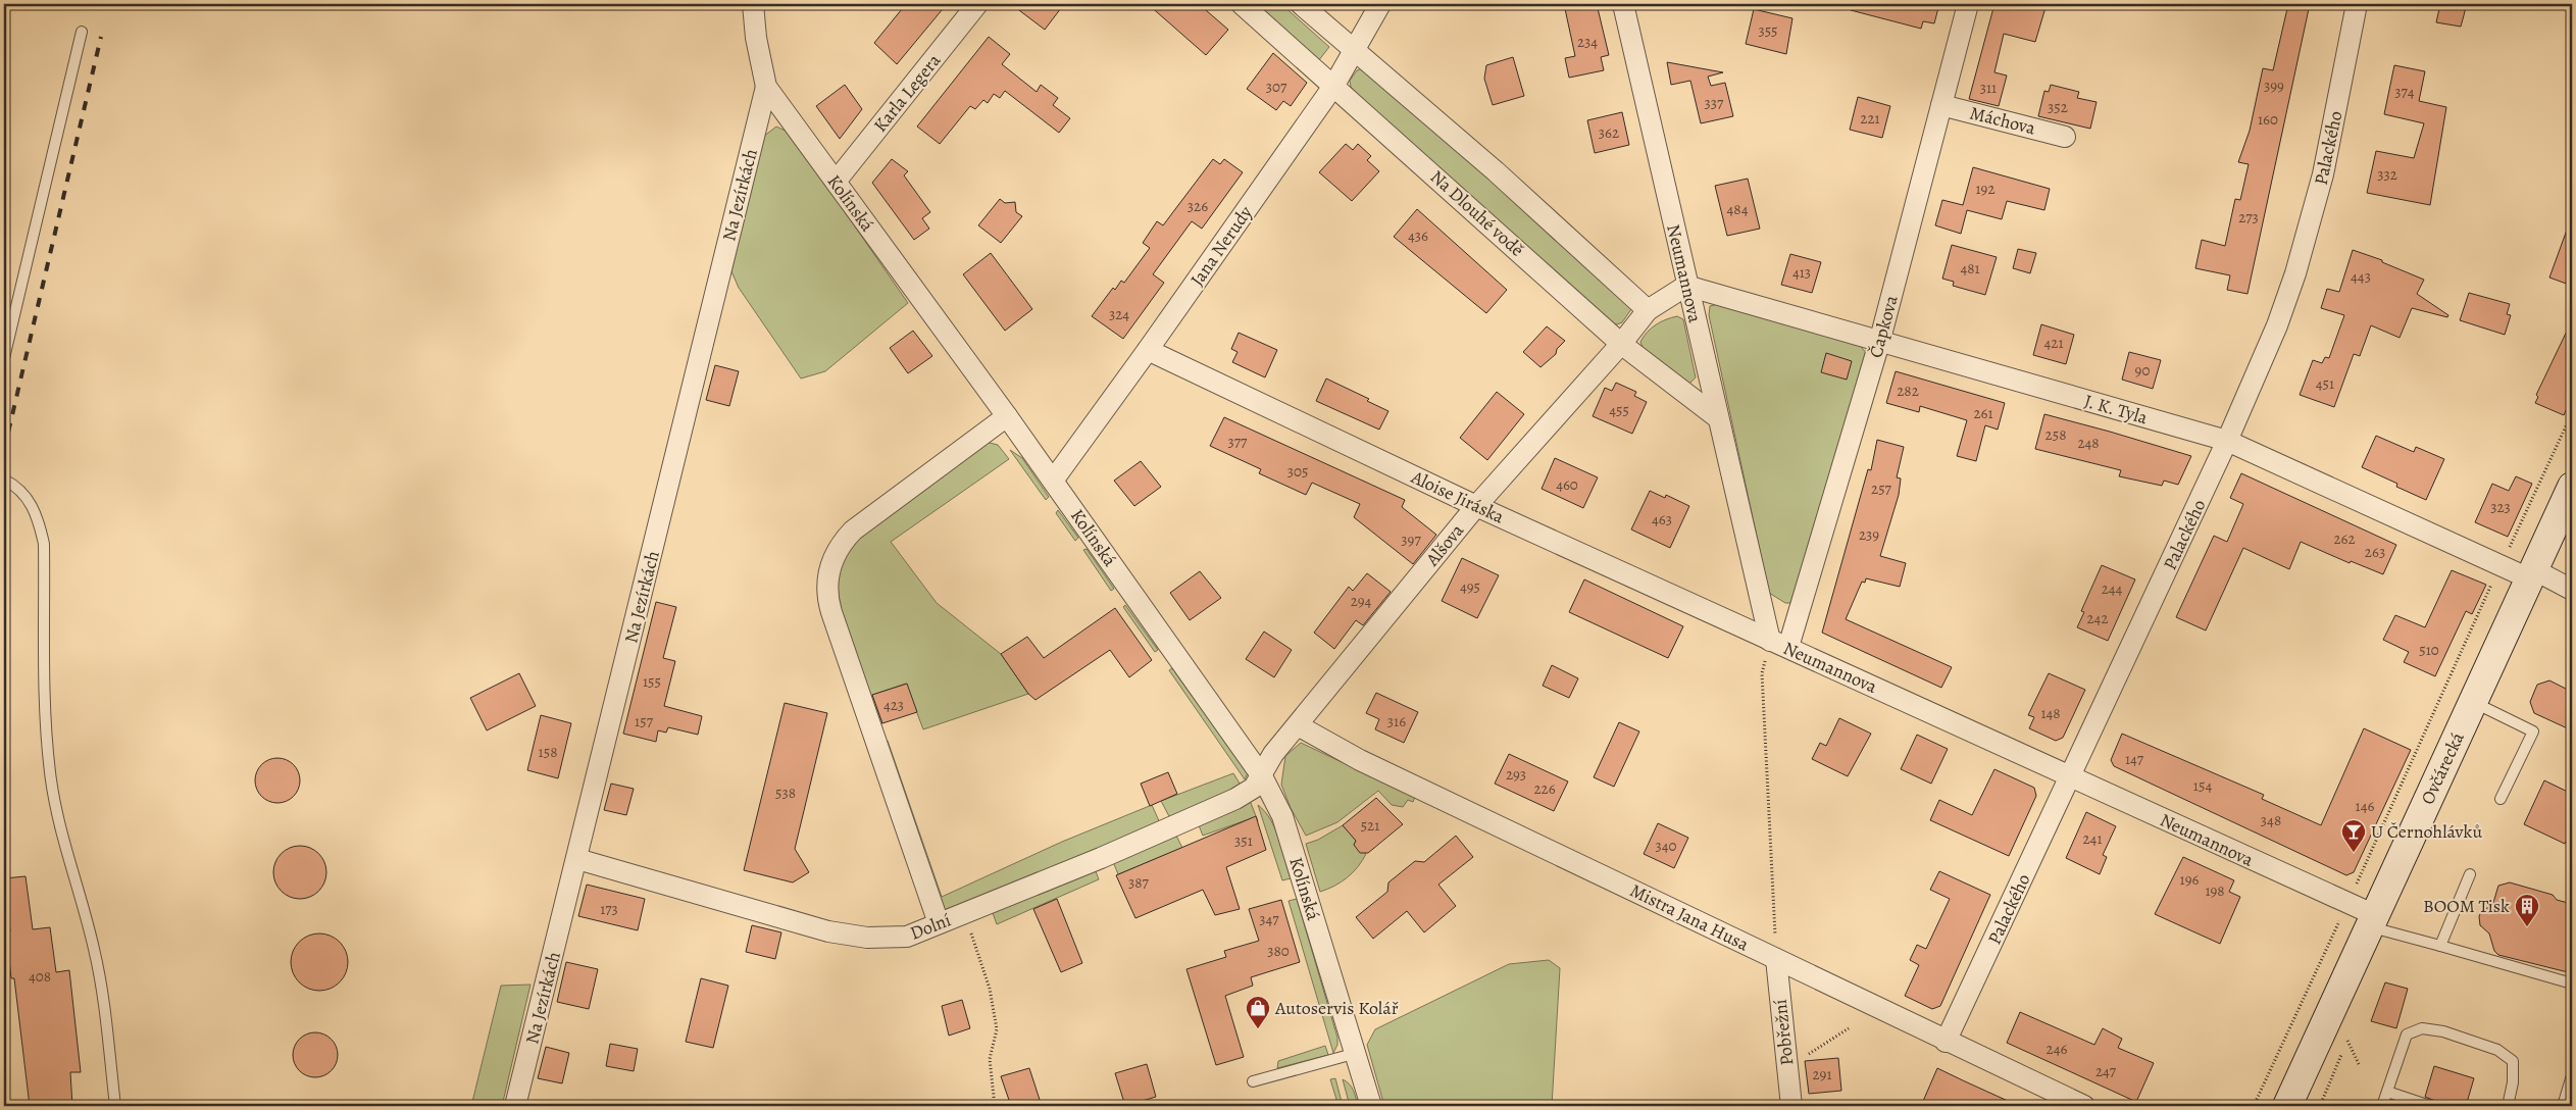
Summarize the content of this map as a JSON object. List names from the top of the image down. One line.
{"streets":{"main road":["Ovčárecká"],"street":["Karla Legera","Máchova","Palackého","Na Jezírkách","Kolínská","Na Dlouhé vodě","Jana Nerudy","Neumannova","Čapkova","J. K. Tyla","Aloise Jiráska","Alšova","Mistra Jana Husa","Dolní","Pobřežní"]},"crossings":[["Karla Legera","Kolínská"],["Máchova","Čapkova"],["Palackého","Neumannova"],["Palackého","J. K. Tyla"],["Palackého","Mistra Jana Husa"],["Na Jezírkách","Kolínská"],["Na Jezírkách","Dolní"],["Kolínská","Jana Nerudy"],["Kolínská","Alšova"],["Kolínská","Dolní"],["Na Dlouhé vodě","Jana Nerudy"],["Na Dlouhé vodě","Neumannova"],["Na Dlouhé vodě","Alšova"],["Jana Nerudy","Aloise Jiráska"],["Neumannova","Čapkova"],["Neumannova","J. K. Tyla"],["Neumannova","Aloise Jiráska"],["Neumannova","Alšova"],["Neumannova","Ovčárecká"],["Čapkova","J. K. Tyla"],["Čapkova","Aloise Jiráska"],["J. K. Tyla","Alšova"],["J. K. Tyla","Ovčárecká"],["Aloise Jiráska","Alšova"],["Alšova","Mistra Jana Husa"],["Alšova","Dolní"],["Mistra Jana Husa","Pobřežní"]],"places":{"bar":["U Černohlávků"],"building":["BOOM Tisk"],"shop":["Autoservis Kolář"]},"house_numbers":["355","234","399","307","311","374","337","352","221","160","362","332","192","326","484","273","436","481","413","443","324","421","90","451","282","455","261","258","377","248","305","460","257","323","463","239","262","397","263","495","244","294","242","510","155","423","148","157","316","158","147","293","154","226","538","146","348","521","241","351","340","196","387","198","173","347","380","408","246","247","291"]}
